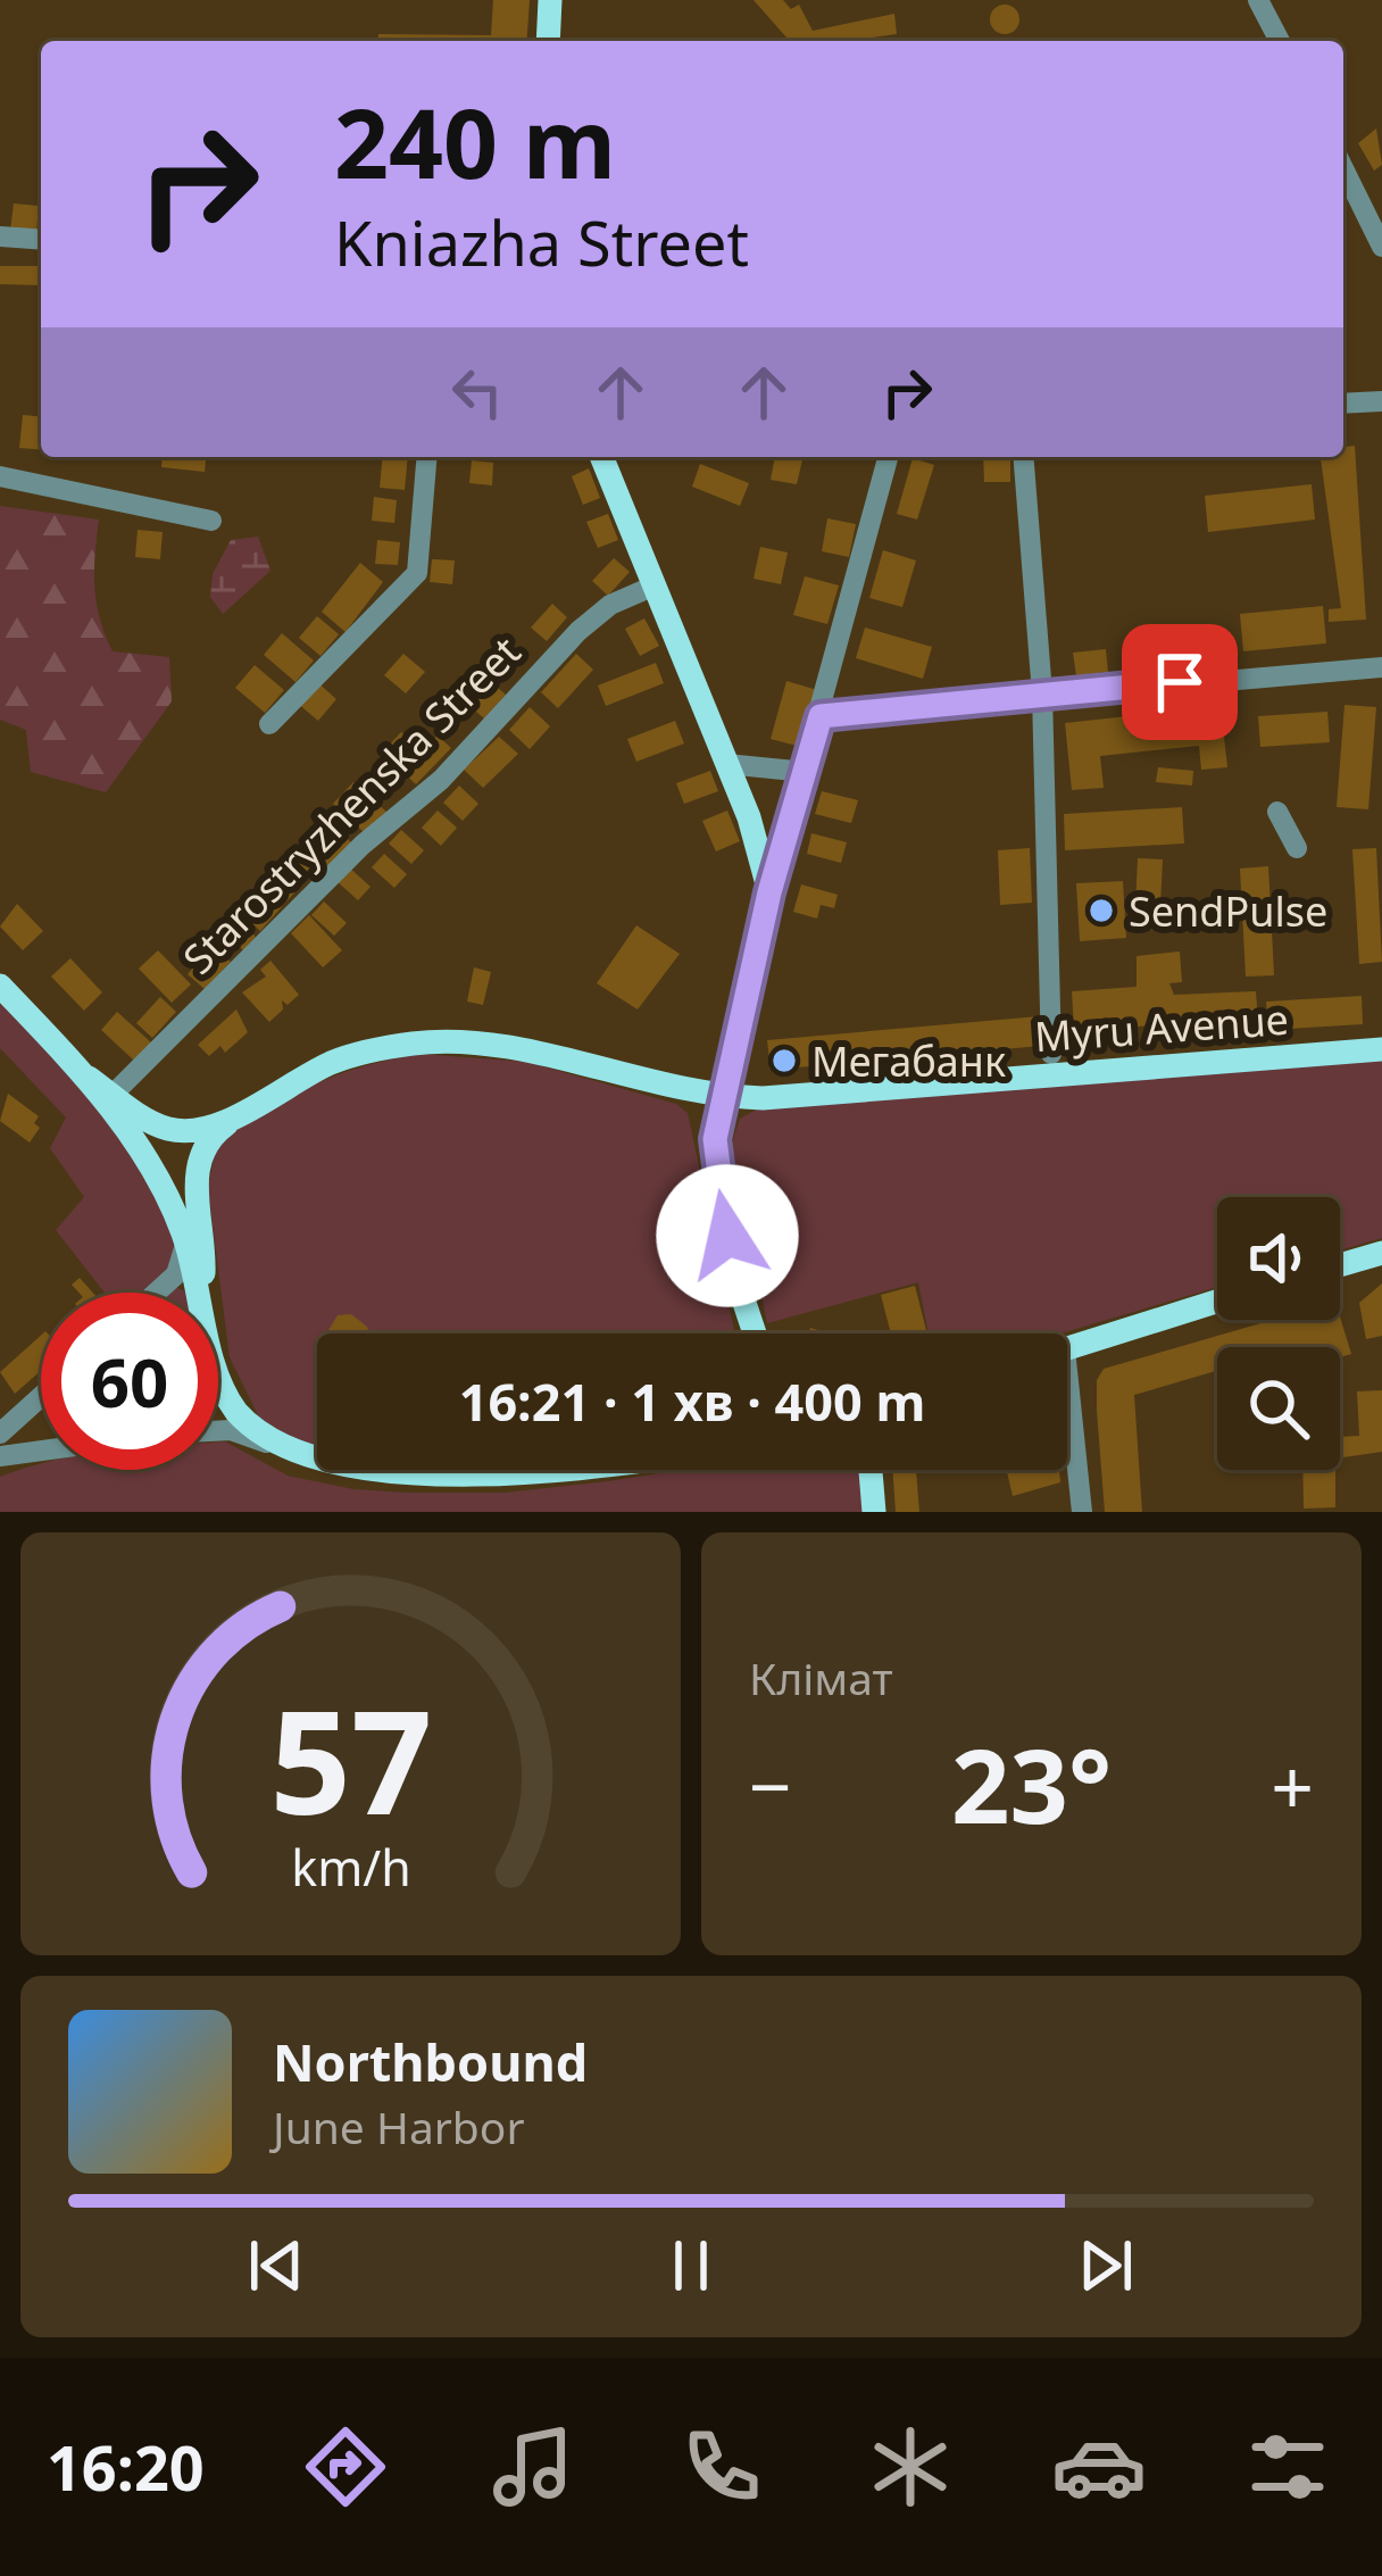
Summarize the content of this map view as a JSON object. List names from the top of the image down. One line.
{"streets":{"main road":["Myru Avenue"],"street":["Starostryzhenska Street"]},"crossings":[["Starostryzhenska Street","Myru Avenue"]],"places":["SendPulse","Мегабанк"],"page":{"turn":["240 m","Kniazha Street"],"limit":"60","trip":"16:21 · 1 хв · 400 m","tile":"Клімат","heat":["−","23°","+"],"song":["Northbound","June Harbor"],"tabs":"16:20","gauge":["57","km/h"]}}
